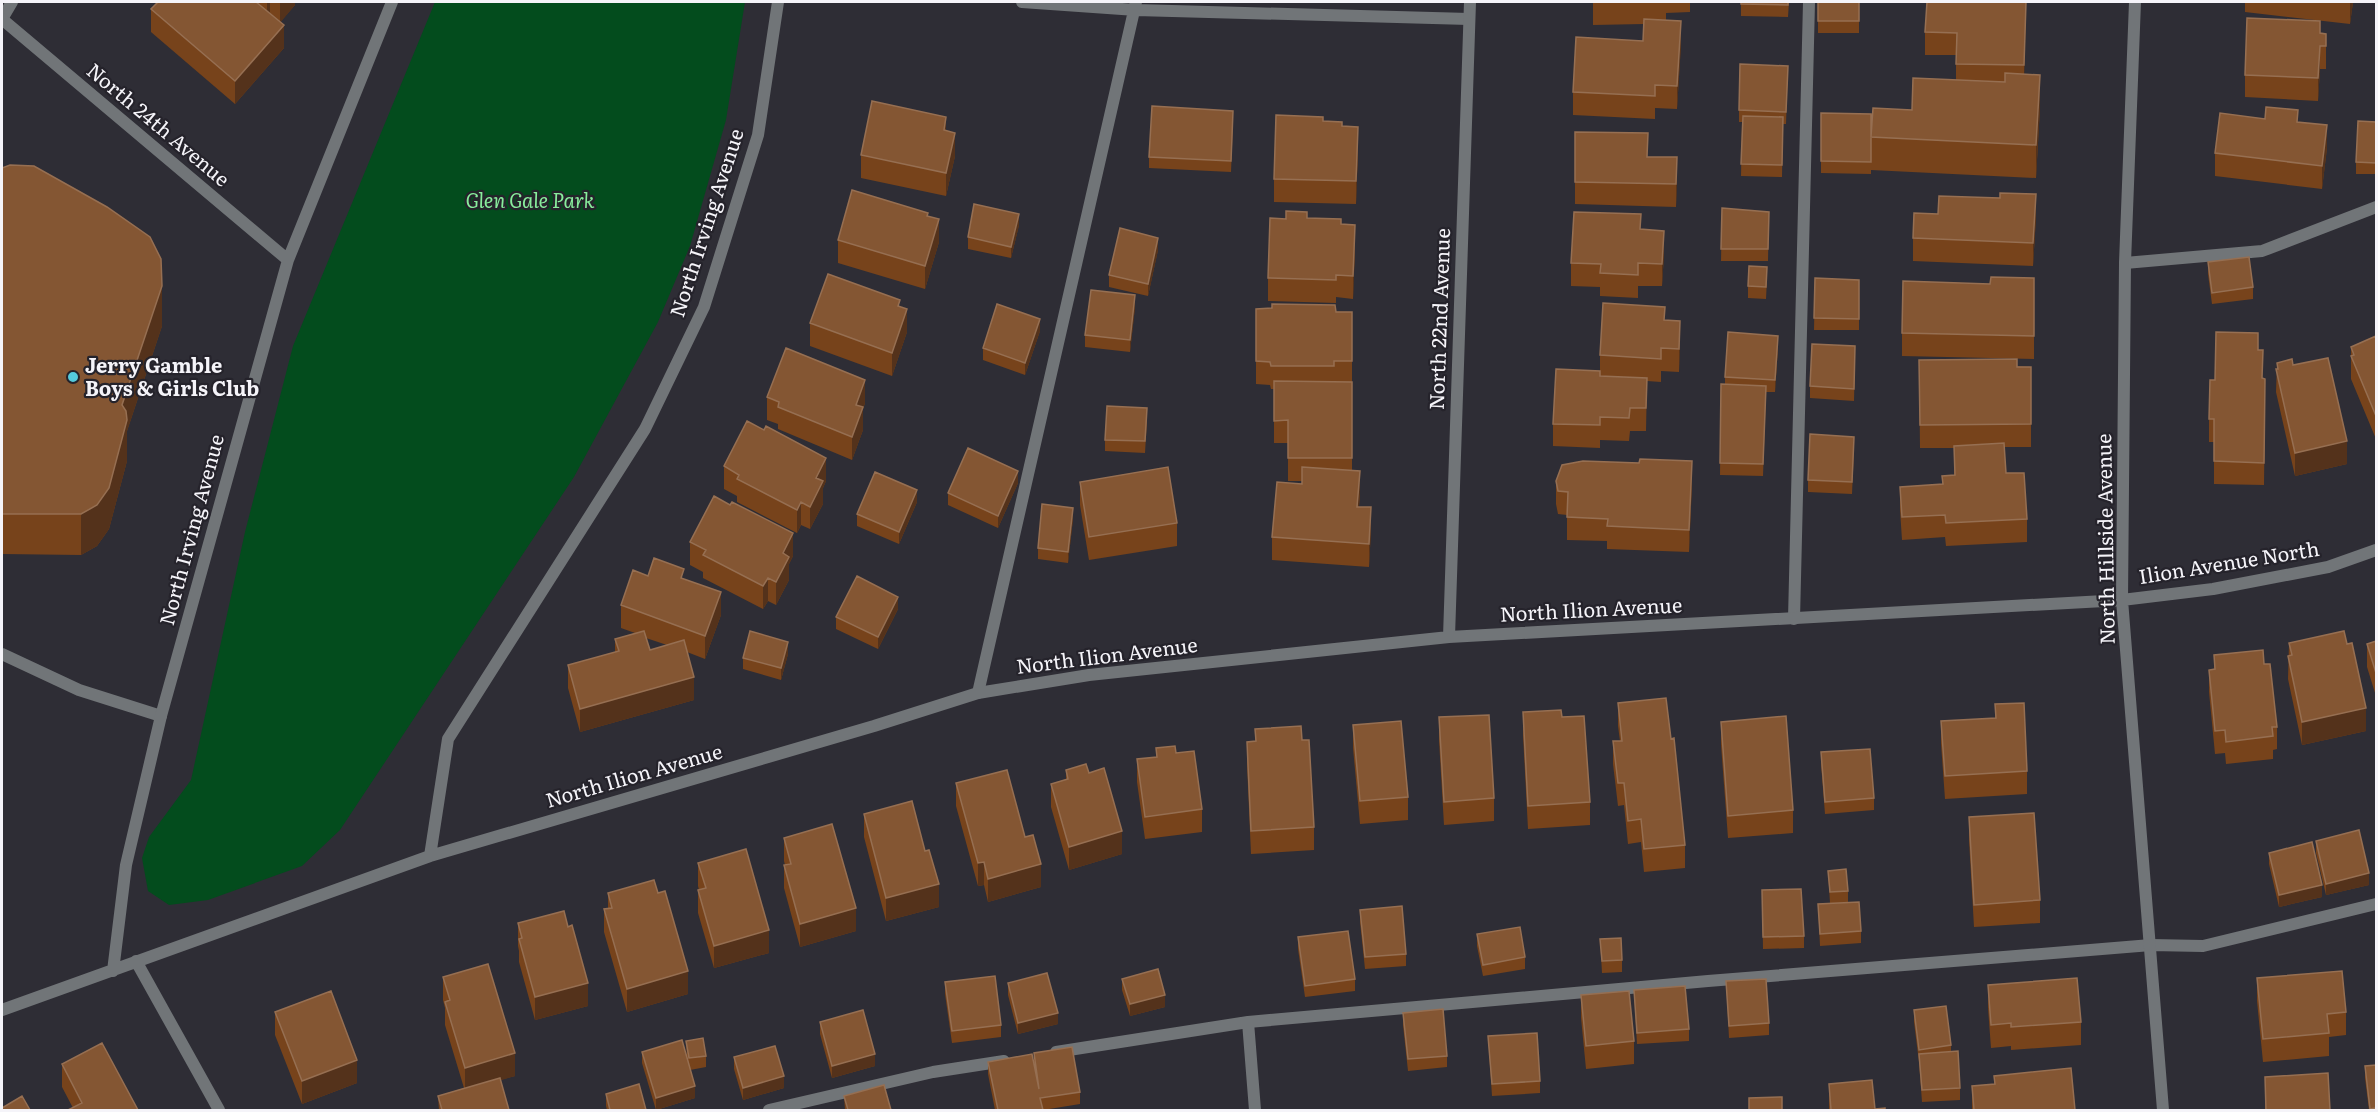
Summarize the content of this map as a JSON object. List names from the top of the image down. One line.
{"streets":{"street":["North 24th Avenue","North Irving Avenue","North 22nd Avenue","North Hillside Avenue","Ilion Avenue North","North Ilion Avenue"]},"crossings":[["North 24th Avenue","North Irving Avenue"],["North Irving Avenue","North Ilion Avenue"],["North 22nd Avenue","North Ilion Avenue"],["North Hillside Avenue","Ilion Avenue North"],["North Hillside Avenue","North Ilion Avenue"],["Ilion Avenue North","North Ilion Avenue"]],"parks":["Glen Gale Park"],"places":["Jerry Gamble Boys & Girls Club"]}
